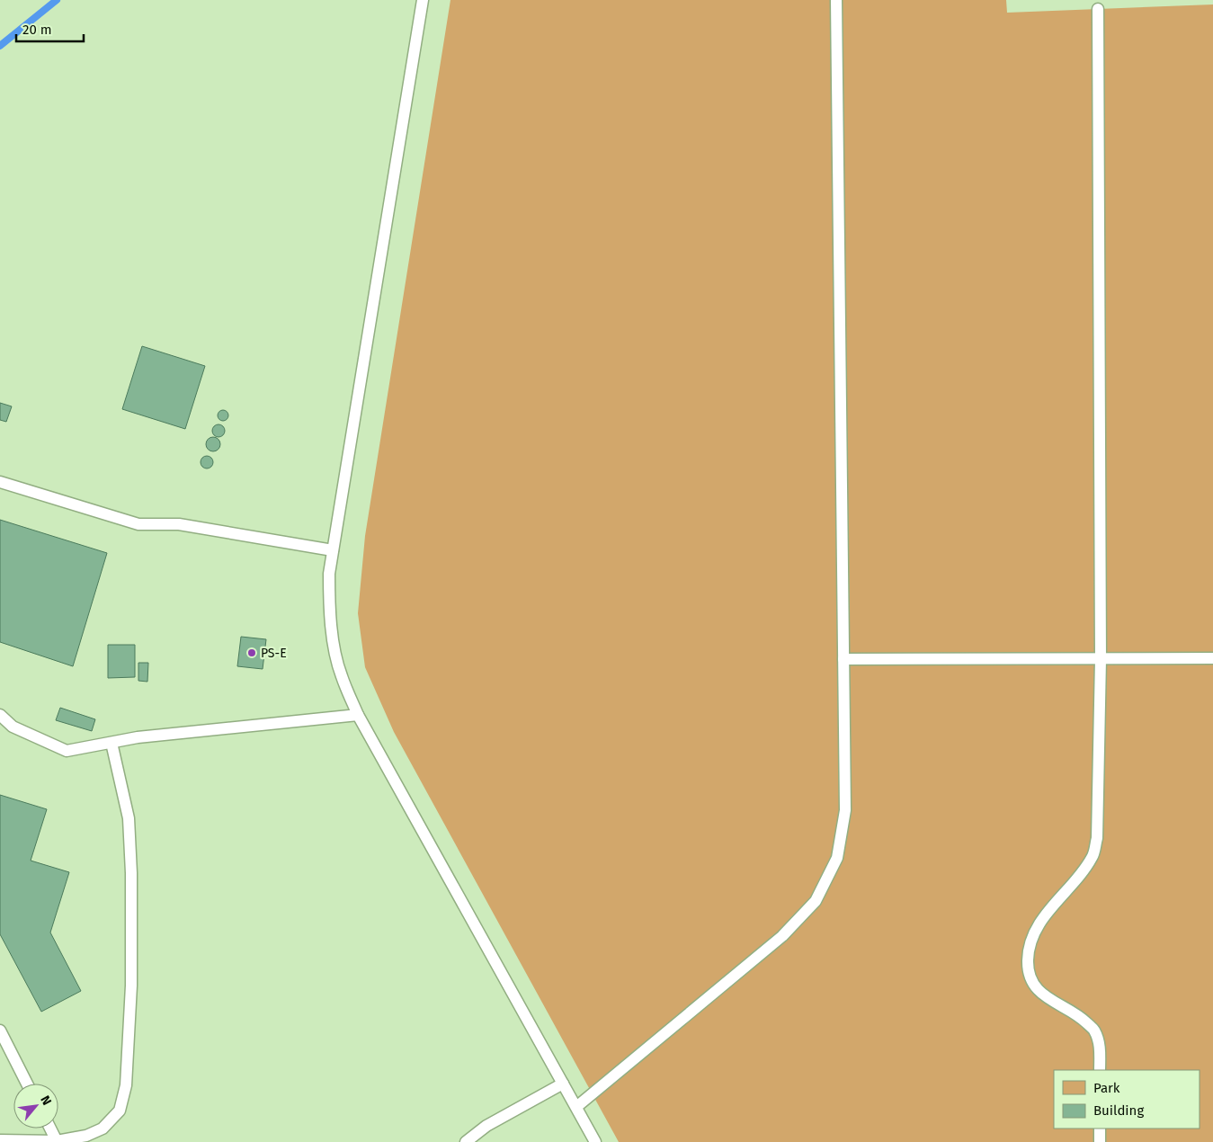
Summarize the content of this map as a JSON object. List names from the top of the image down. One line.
{"places":["PS-E"],"legend":["Park","Building"],"scale_bar":"20 m","north":"top right"}
